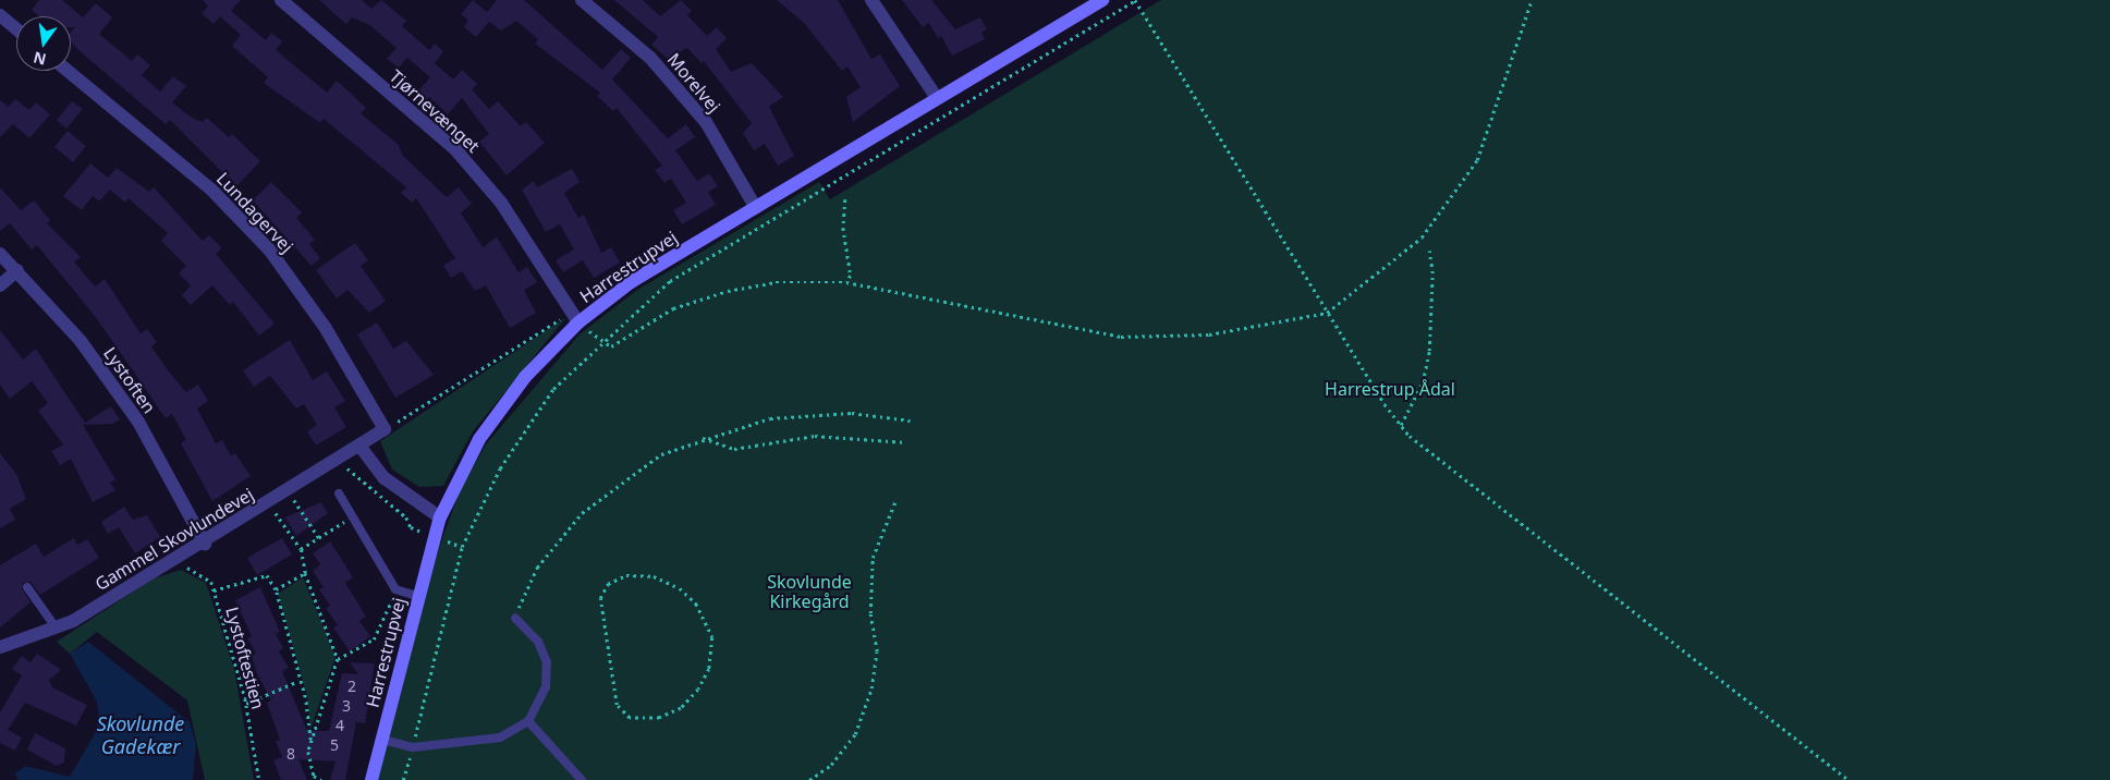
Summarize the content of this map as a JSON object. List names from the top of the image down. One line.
{"streets":{"street":["Morelvej","Tjørnevænget","Lundagervej","Harrestrupvej","Lystoften","Gammel Skovlundevej"],"path":["Lystoftestien"]},"crossings":[["Morelvej","Harrestrupvej"],["Tjørnevænget","Harrestrupvej"],["Lundagervej","Gammel Skovlundevej"],["Lystoften","Gammel Skovlundevej"],["Gammel Skovlundevej","Lystoftestien"]],"water":["Skovlunde Gadekær"],"parks":["Harrestrup Ådal","Skovlunde Kirkegård"],"house_numbers":["2","3","4","5","8"],"north":"bottom"}
